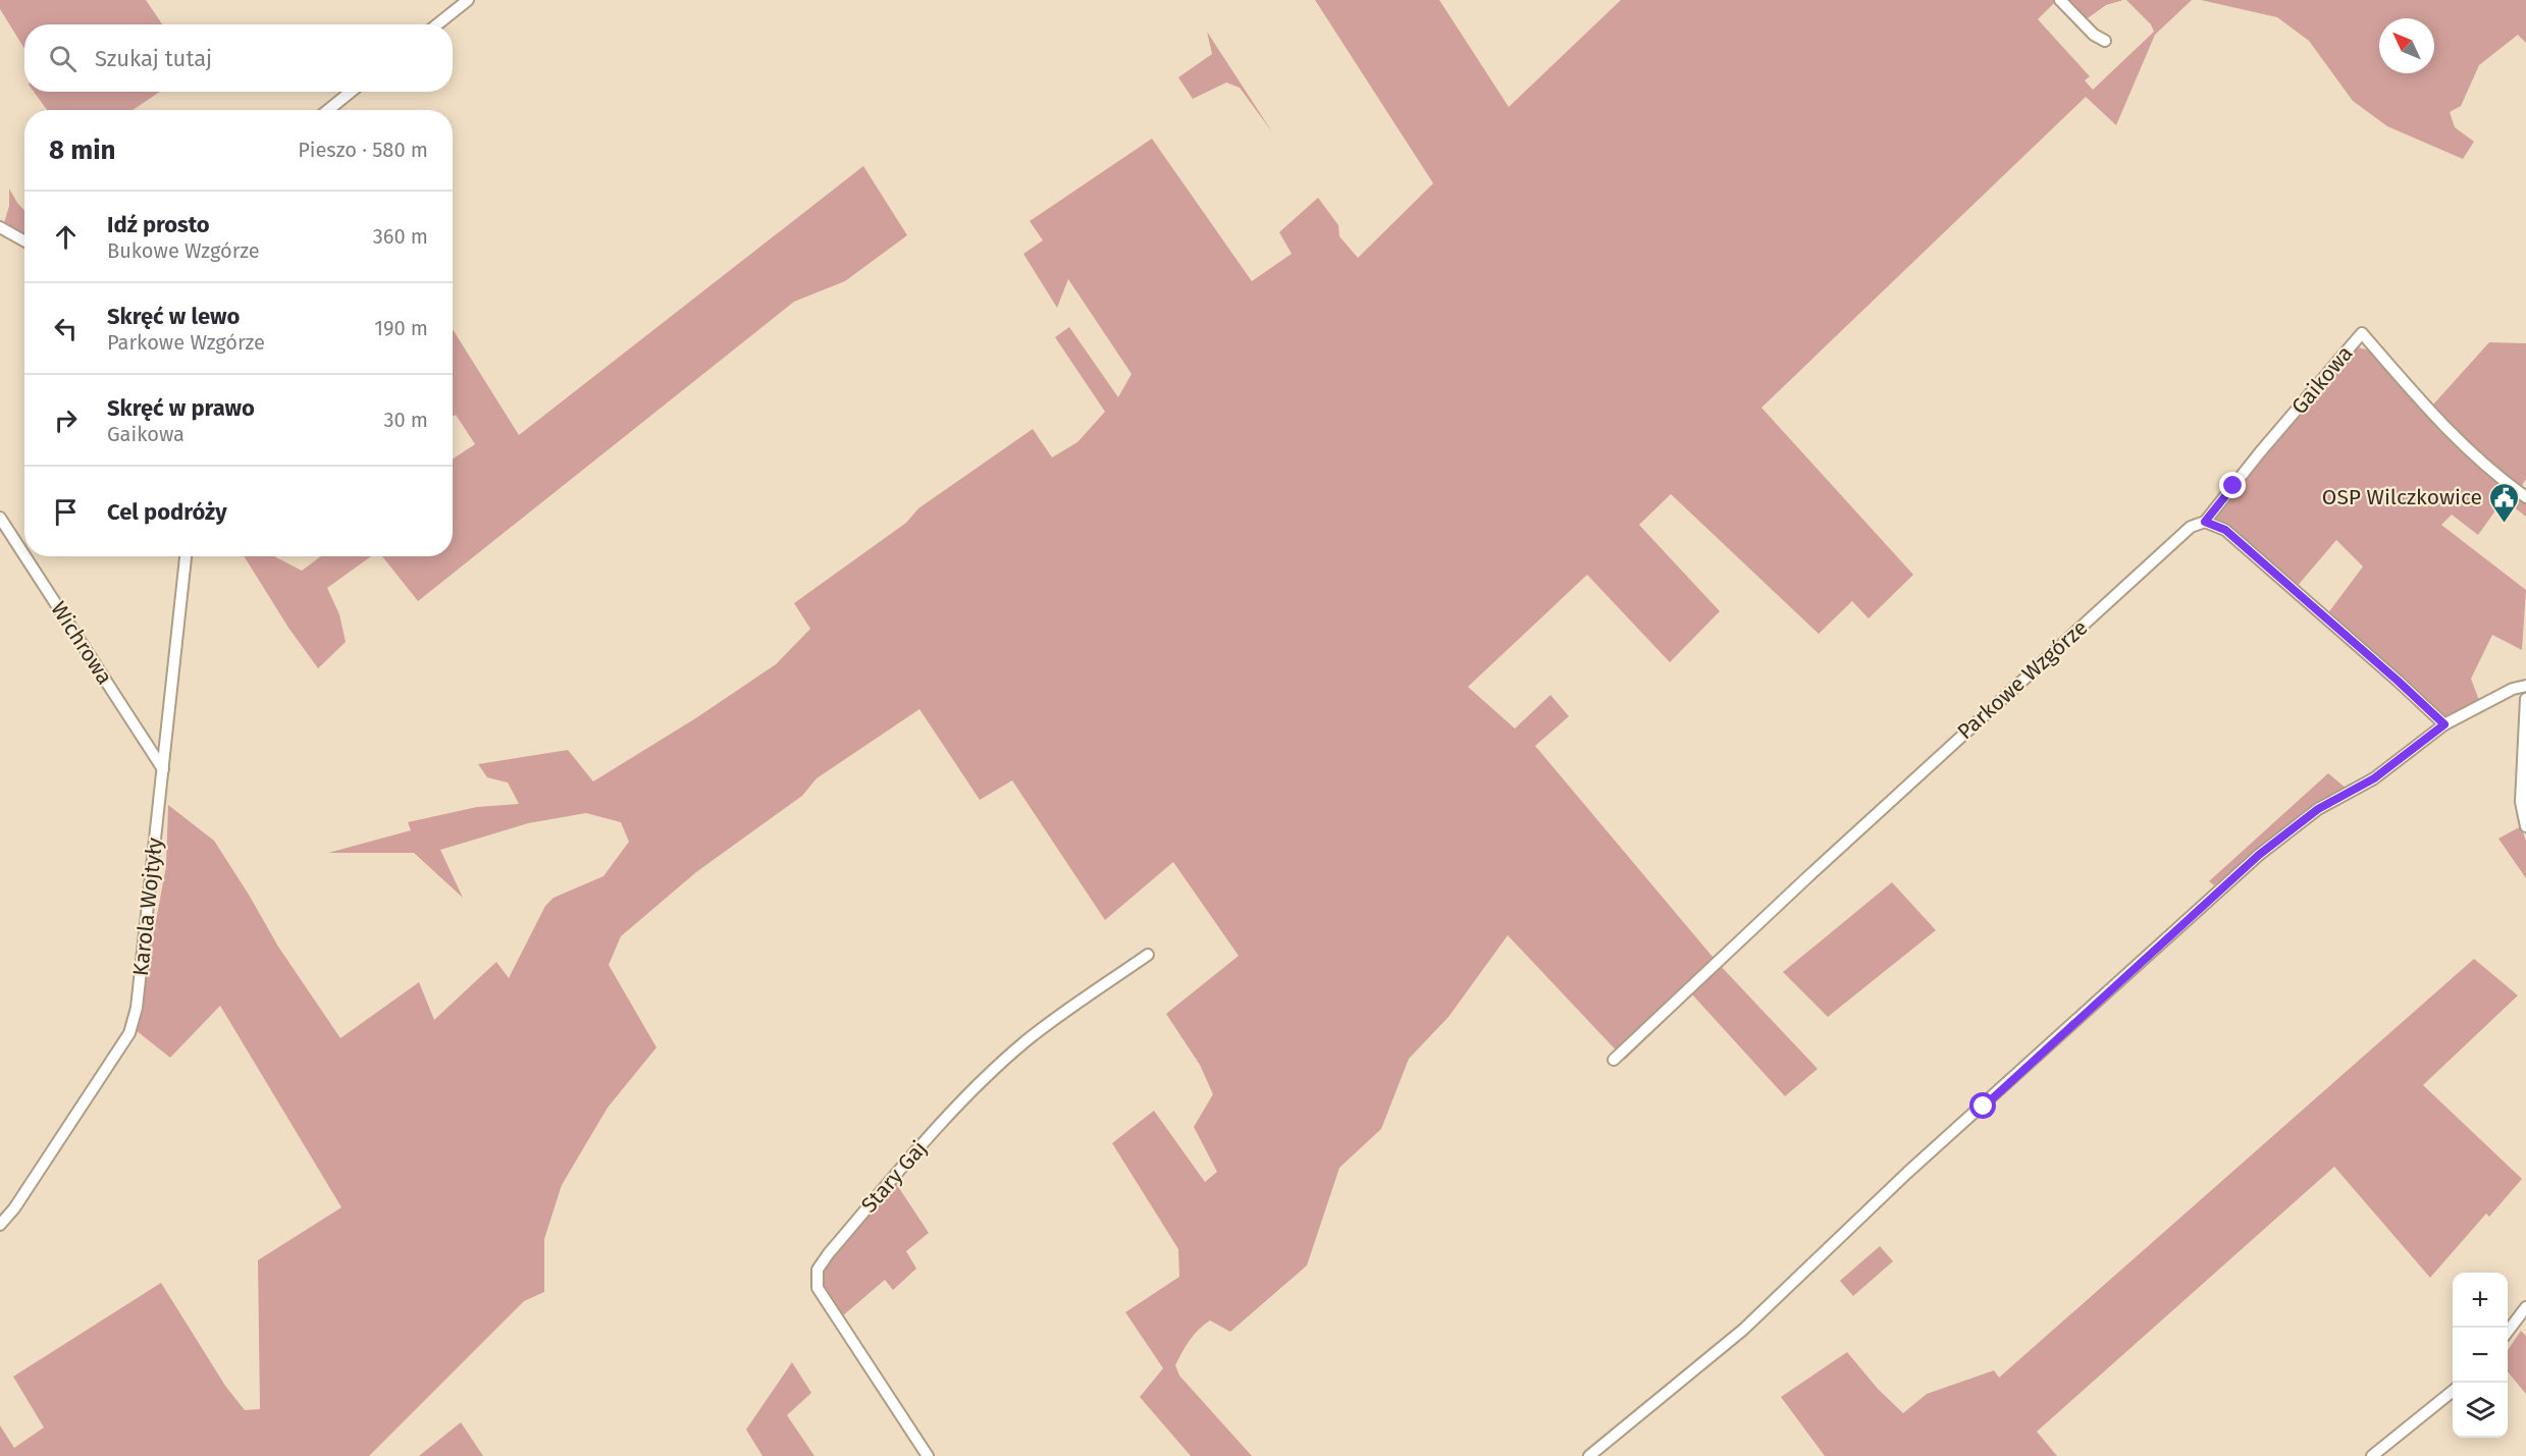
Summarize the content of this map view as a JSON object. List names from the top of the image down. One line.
{"streets":{"street":["Gaikowa","Wichrowa","Parkowe Wzgórze","Karola Wojtyły","Stary Gaj"]},"crossings":[["Gaikowa","Parkowe Wzgórze"],["Wichrowa","Karola Wojtyły"]],"places":{"public building":["OSP Wilczkowice"]},"north":"top left","page":{"search":"Szukaj tutaj","heading":["8 min","Pieszo · 580 m"],"list":[["Idź prosto","Bukowe Wzgórze","360 m"],["Skręć w lewo","Parkowe Wzgórze","190 m"],["Skręć w prawo","Gaikowa","30 m"],"Cel podróży"],"map_buttons":["+","−"]}}
